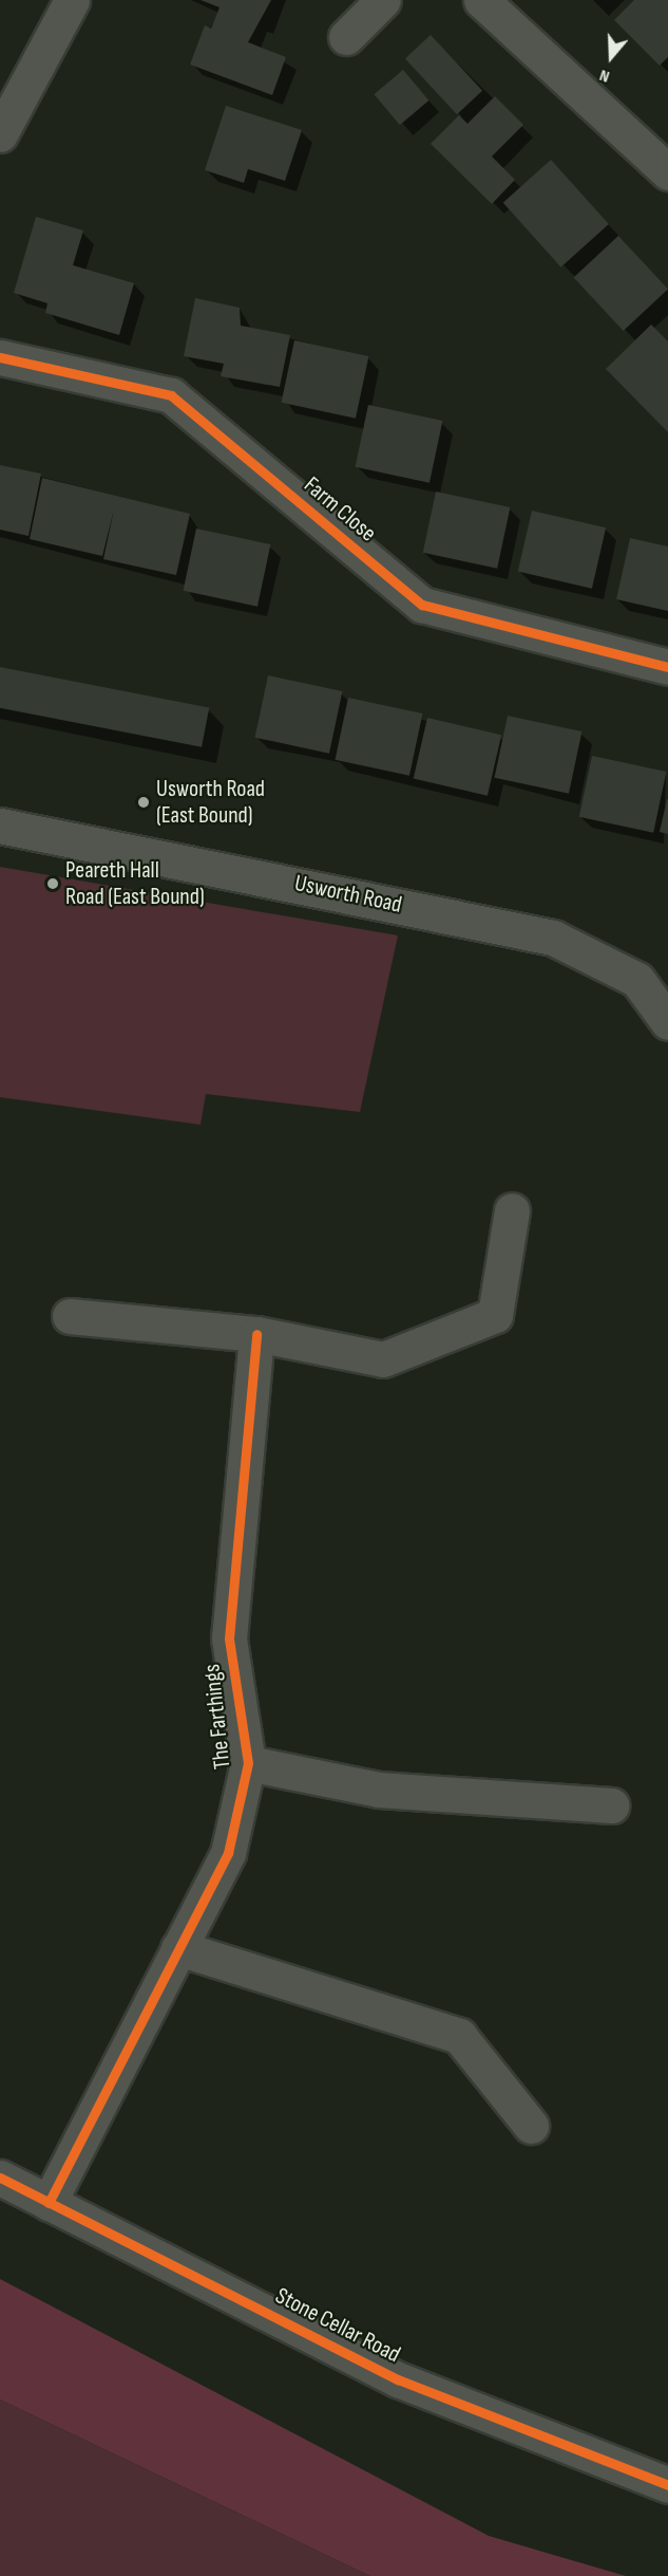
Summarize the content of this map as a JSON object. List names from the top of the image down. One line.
{"streets":{"street":["Farm Close","Usworth Road","The Farthings","Stone Cellar Road"]},"crossings":[["The Farthings","Stone Cellar Road"]],"places":["Usworth Road (East Bound)","Peareth Hall Road (East Bound)"],"north":"bottom"}
